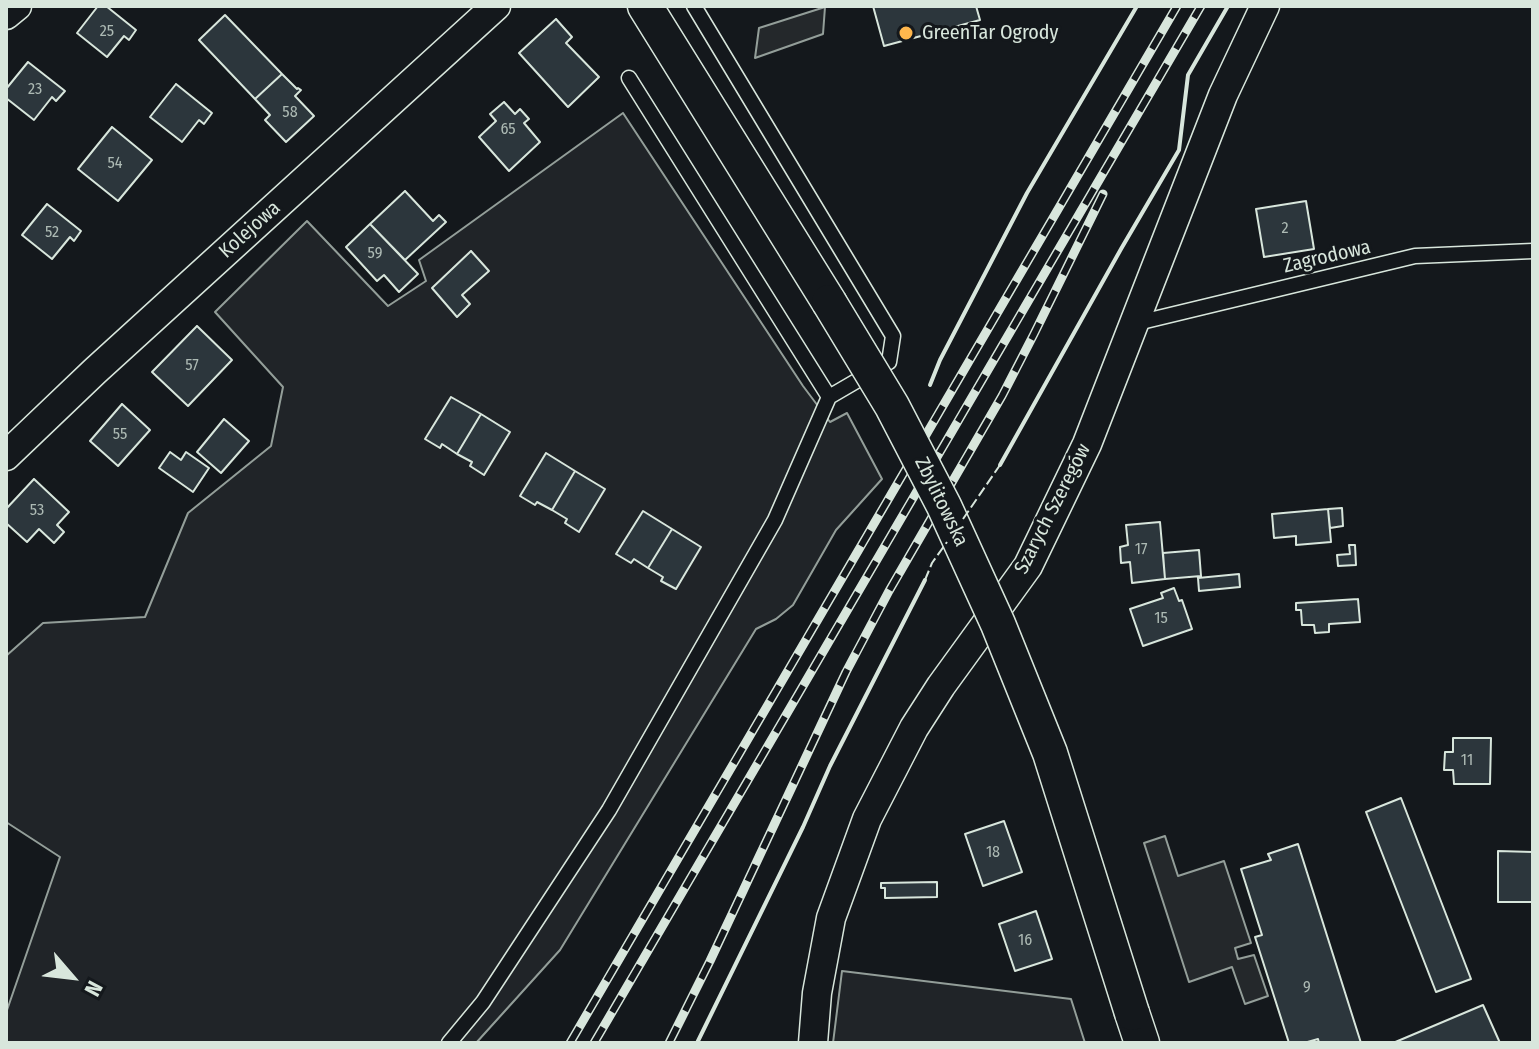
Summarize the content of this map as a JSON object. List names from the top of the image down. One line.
{"streets":{"street":["Kolejowa","Zbylitowska","Szarych Szeregów"],"lane":["Zagrodowa"]},"crossings":[["Zagrodowa","Szarych Szeregów"]],"places":["GreenTar Ogrody"],"house_numbers":["25","23","58","65","54","2","52","59","57","55","53","17","15","11","18","16","9"],"north":"bottom right"}
